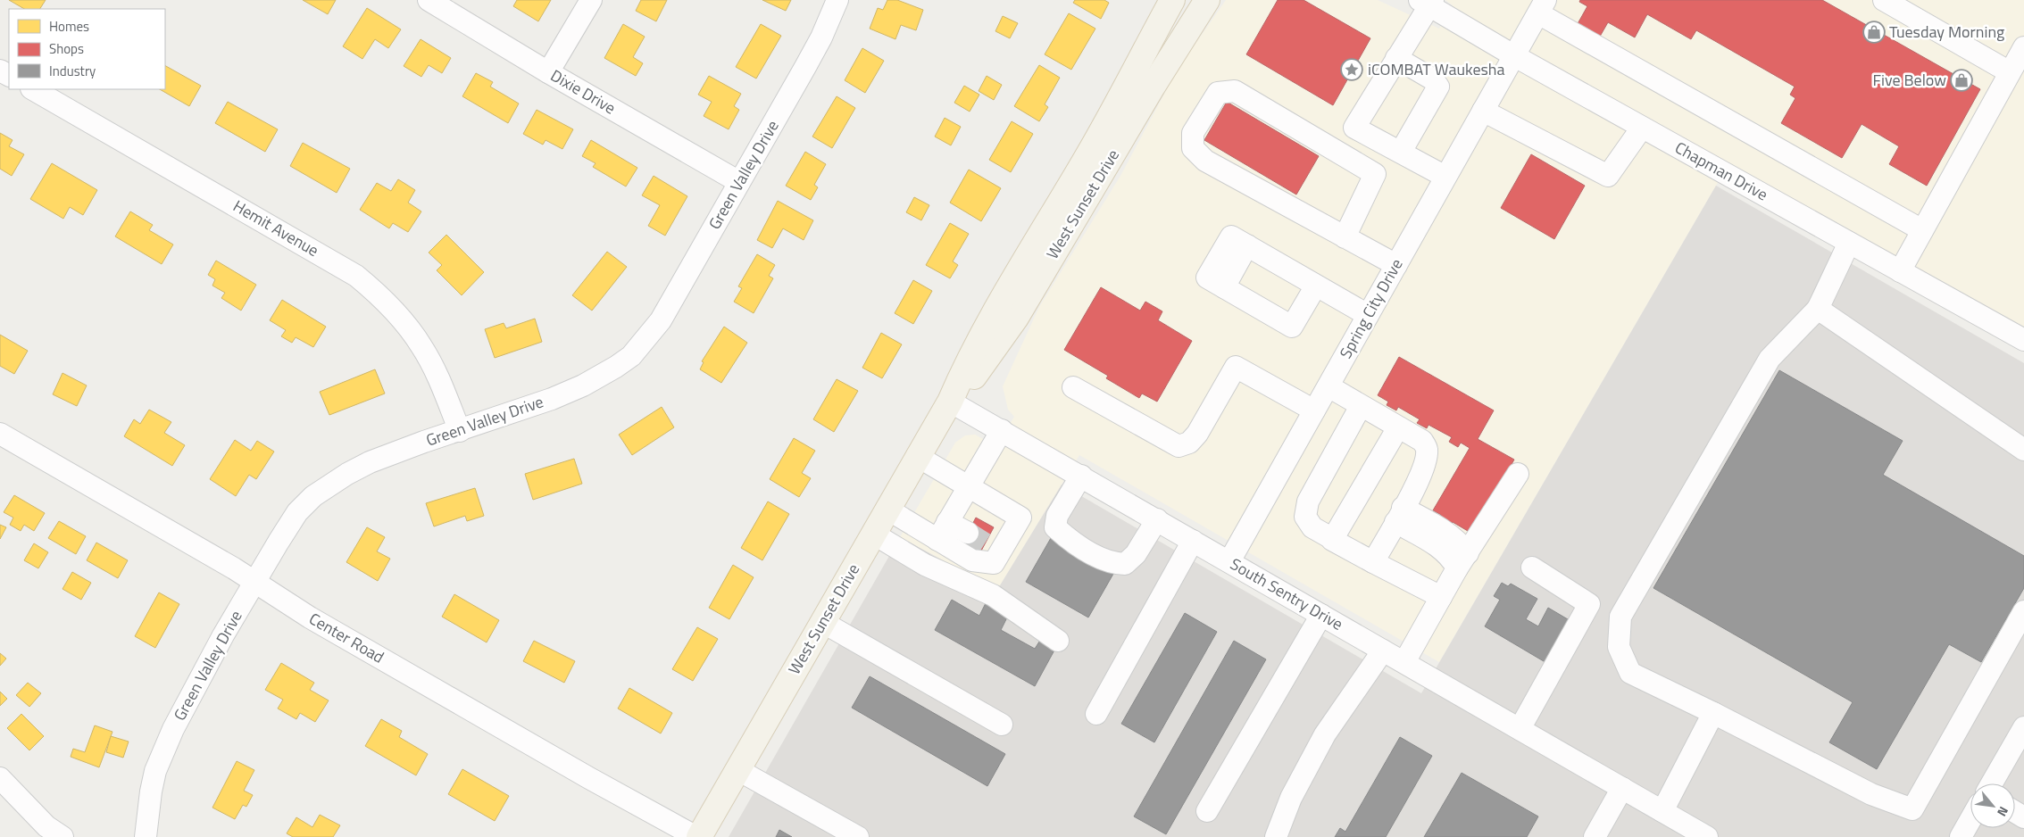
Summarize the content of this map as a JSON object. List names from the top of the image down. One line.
{"streets":{"main road":["West Sunset Drive"],"street":["Dixie Drive","Chapman Drive","Green Valley Drive","Hemit Avenue","Spring City Drive","South Sentry Drive","Center Road"]},"crossings":[["Dixie Drive","Green Valley Drive"],["Chapman Drive","Spring City Drive"],["Green Valley Drive","Hemit Avenue"],["Green Valley Drive","Center Road"],["West Sunset Drive","South Sentry Drive"],["West Sunset Drive","Center Road"],["Spring City Drive","South Sentry Drive"]],"places":{"shop":["Tuesday Morning","Five Below"],"place":["iCOMBAT Waukesha"]},"legend":["Homes","Shops","Industry"],"north":"bottom right"}
